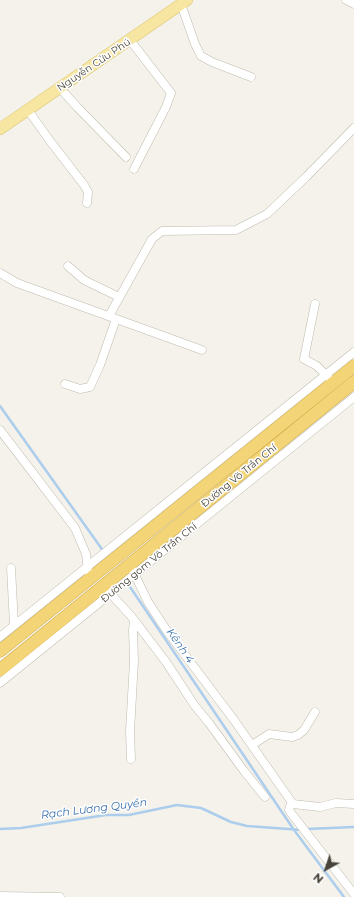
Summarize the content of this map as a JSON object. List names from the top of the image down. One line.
{"streets":{"highway":["Đường Võ Trần Chí"],"main road":["Nguyễn Cửu Phú"],"street":["Đường gom Võ Trần Chí"]},"crossings":[["Đường Võ Trần Chí","Đường gom Võ Trần Chí"]],"water":["Kênh 4","Rạch Lương Quyền"],"north":"bottom left"}
